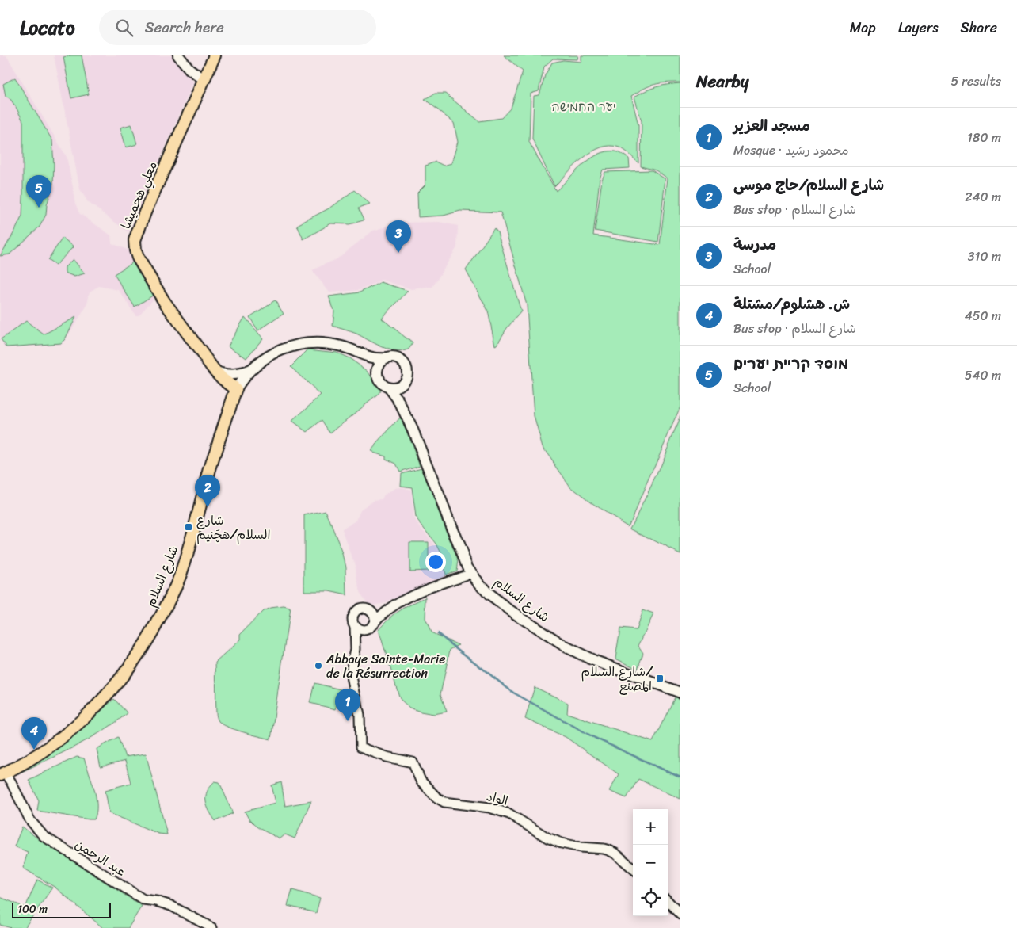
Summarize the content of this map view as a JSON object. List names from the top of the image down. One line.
{"streets":{"main road":["معلي هحميشا","شارع السلام"],"street":["الواد","عبد الرحمن"]},"crossings":[["معلي هحميشا","شارع السلام"],["شارع السلام","عبد الرحمن"]],"parks":["יער החמישה"],"places":{"transit":["شارع السلام/هچَنيم","شارع السلام/ المصنع"],"other":["Abbaye Sainte-Marie de la Résurrection"]},"scale_bar":"100 m","page":{"header":"Locato","search":"Search here","nav":["Map","Layers","Share"],"heading":["Nearby","5 results"],"list":[{"mark":"1","name":"مسجد العزير","note":"Mosque · محمود رشيد","value":"180 m"},{"mark":"2","name":"شارع السلام/حاج موسى","note":"Bus stop · شارع السلام","value":"240 m"},{"mark":"3","name":"مدرسة","note":"School","value":"310 m"},{"mark":"4","name":"ش. هشلوم/مشتلة","note":"Bus stop · شارع السلام","value":"450 m"},{"mark":"5","name":"מוסד קריית יערים","note":"School","value":"540 m"}],"pins":["5","3","2","1","4"],"map_buttons":["+","−"],"scale":"100 m"}}
